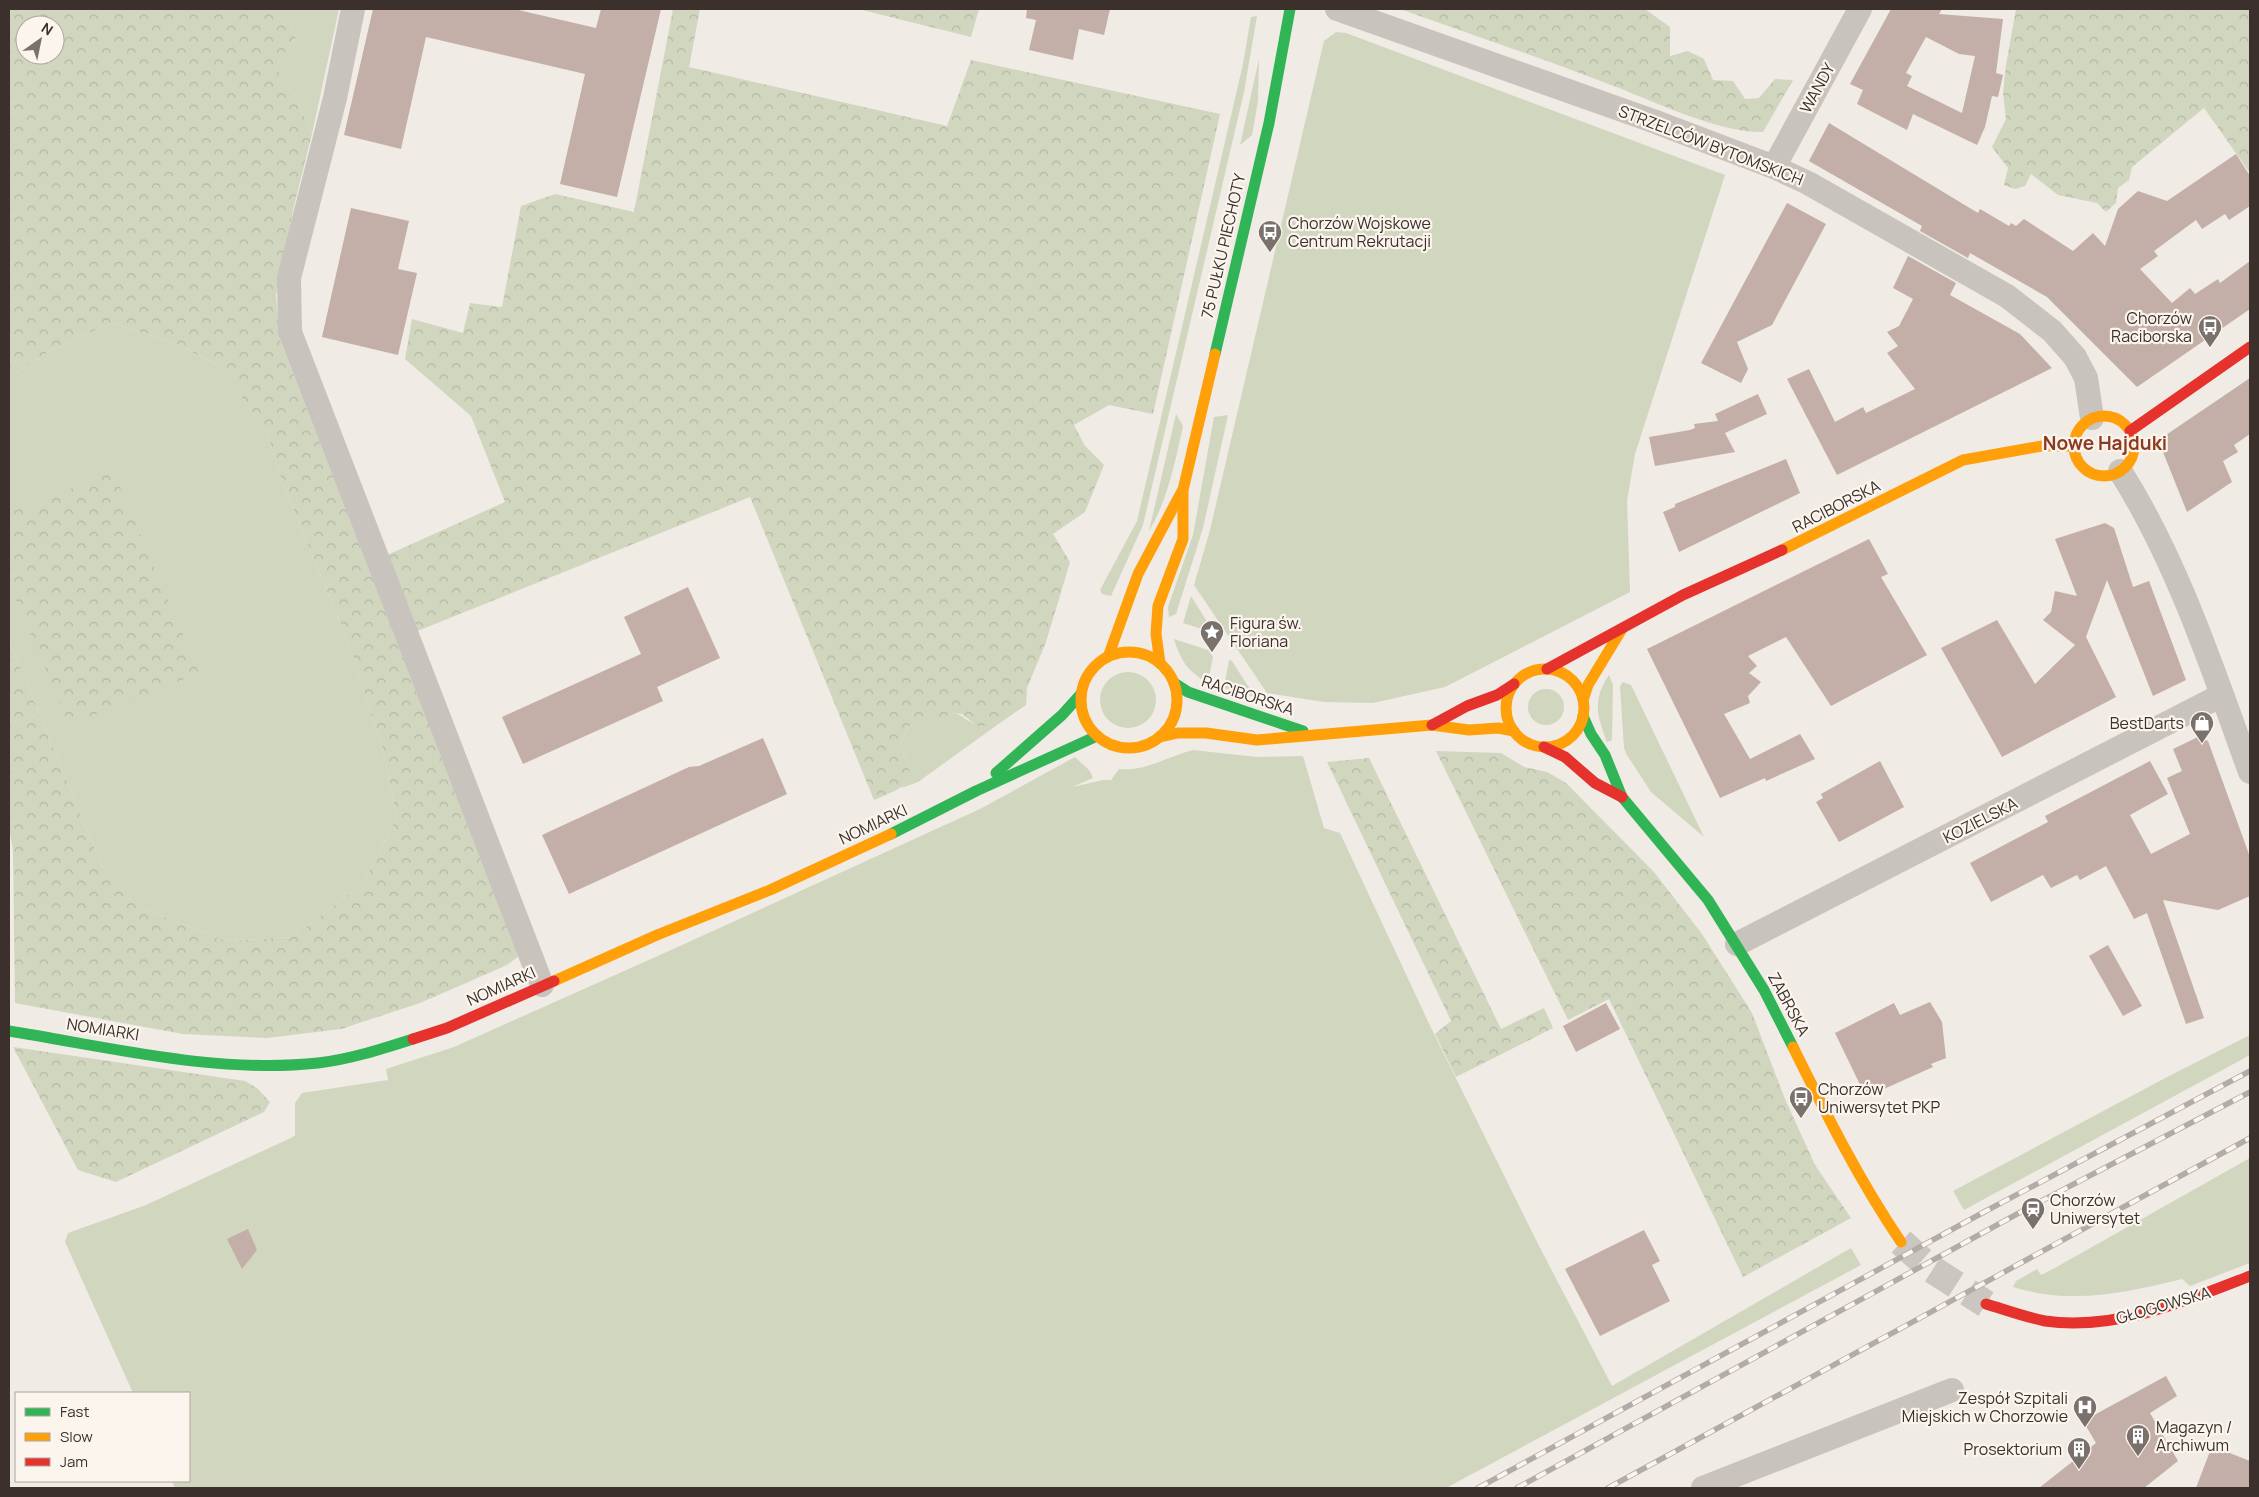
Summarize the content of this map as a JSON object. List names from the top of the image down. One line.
{"streets":{"street":["WANDY","STRZELCÓW BYTOMSKICH","75 PUŁKU PIECHOTY","RACIBORSKA","KOZIELSKA","NOMIARKI","ZABRSKA","GŁOGOWSKA"]},"crossings":[["WANDY","STRZELCÓW BYTOMSKICH"],["STRZELCÓW BYTOMSKICH","RACIBORSKA"],["75 PUŁKU PIECHOTY","RACIBORSKA"],["75 PUŁKU PIECHOTY","NOMIARKI"],["RACIBORSKA","NOMIARKI"],["RACIBORSKA","ZABRSKA"],["KOZIELSKA","ZABRSKA"]],"districts":["Nowe Hajduki"],"places":{"bus stop":["Chorzów Wojskowe Centrum Rekrutacji","Chorzów Raciborska","Chorzów Uniwersytet PKP"],"place":["Figura św. Floriana"],"shop":["BestDarts"],"station":["Chorzów Uniwersytet"],"hospital":["Zespół Szpitali Miejskich w Chorzowie"],"building":["Magazyn / Archiwum","Prosektorium"]},"legend":["Fast","Slow","Jam"],"north":"top right"}
